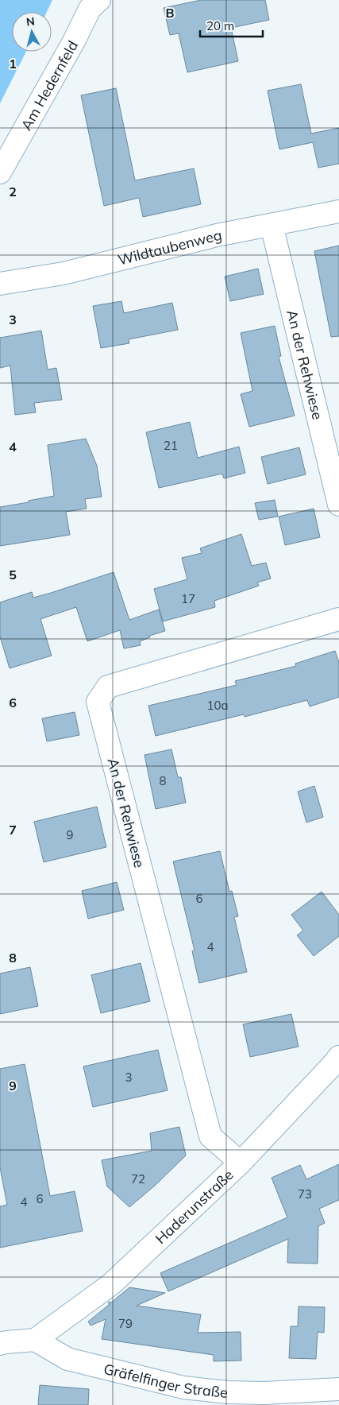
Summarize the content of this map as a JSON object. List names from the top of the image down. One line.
{"streets":{"street":["Am Hedernfeld","Wildtaubenweg","An der Rehwiese","Haderunstraße","Gräfelfinger Straße"]},"crossings":[["Wildtaubenweg","An der Rehwiese"],["An der Rehwiese","Haderunstraße"],["Haderunstraße","Gräfelfinger Straße"]],"house_numbers":["21","17","10a","8","9","6","4","3","72","73","6","4","79"],"scale_bar":"20 m","north":"top","grid":{"columns":["B"],"rows":["1","2","3","4","5","6","7","8","9"]}}
